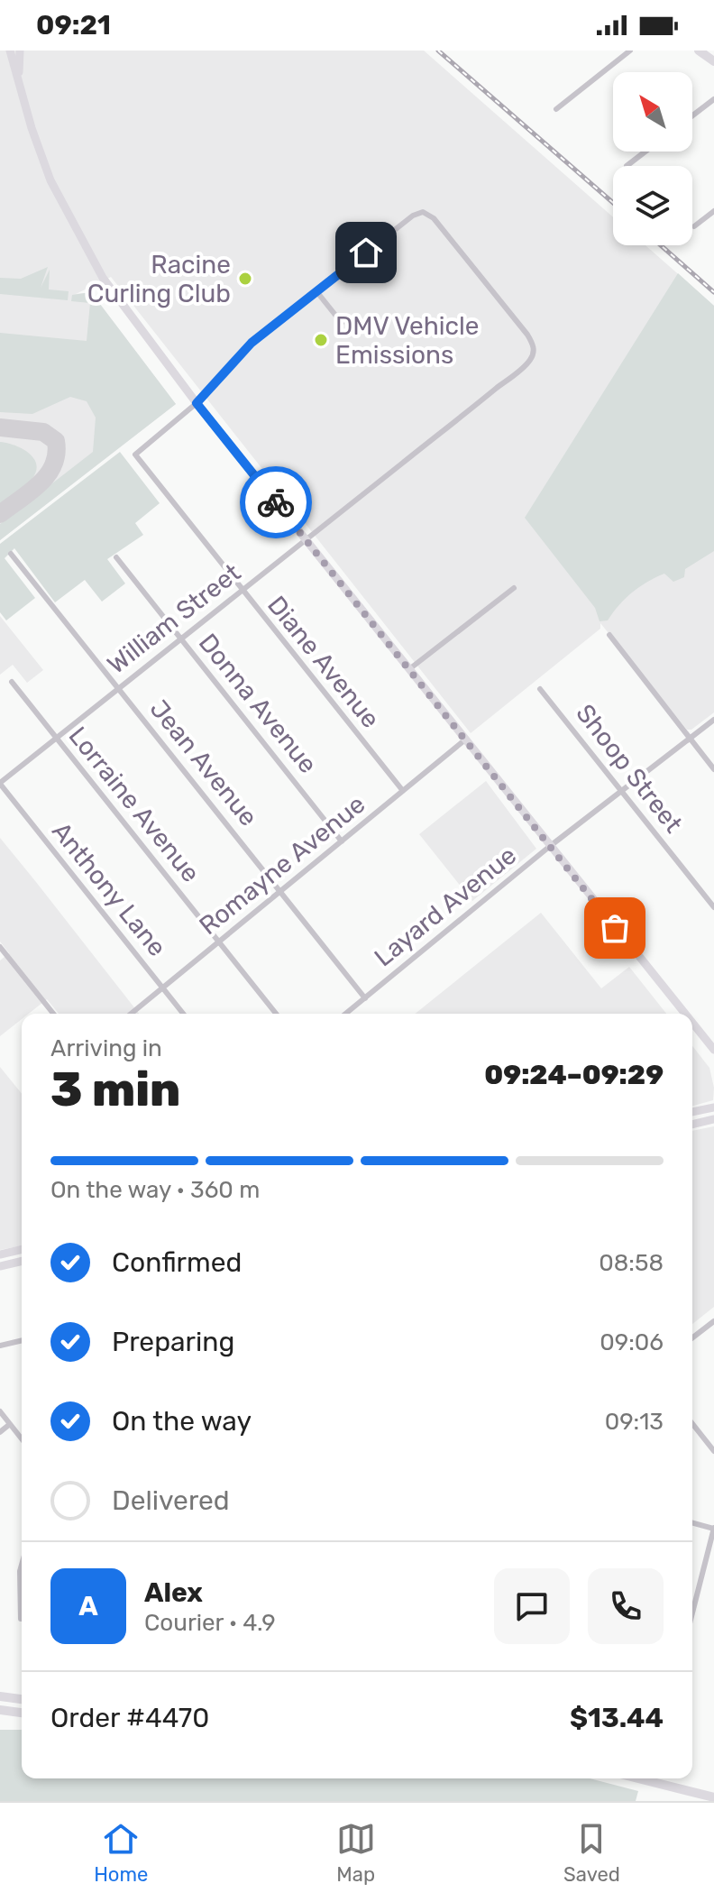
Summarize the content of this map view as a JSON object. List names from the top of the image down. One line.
{"streets":{"street":["William Street","Diane Avenue","Donna Avenue","Jean Avenue","Shoop Street","Lorraine Avenue","Romayne Avenue","Anthony Lane","Layard Avenue"]},"crossings":[["William Street","Diane Avenue"],["William Street","Donna Avenue"],["William Street","Jean Avenue"],["William Street","Lorraine Avenue"],["William Street","Anthony Lane"],["Diane Avenue","Romayne Avenue"],["Donna Avenue","Romayne Avenue"],["Jean Avenue","Romayne Avenue"],["Jean Avenue","Layard Avenue"],["Shoop Street","Layard Avenue"],["Lorraine Avenue","Romayne Avenue"],["Romayne Avenue","Anthony Lane"]],"places":["Racine Curling Club","DMV Vehicle Emissions"],"north":"top left","page":{"status":"09:21","heading":["3 min","Arriving in","09:24–09:29"],"panel":["Alex","Courier · 4.9","Order #4470","$13.44"],"bar":"On the way · 360 m","list":[["Confirmed","08:58"],["Preparing","09:06"],["On the way","09:13"],"Delivered"],"round":"A","tabs":["Home","Map","Saved"]}}
